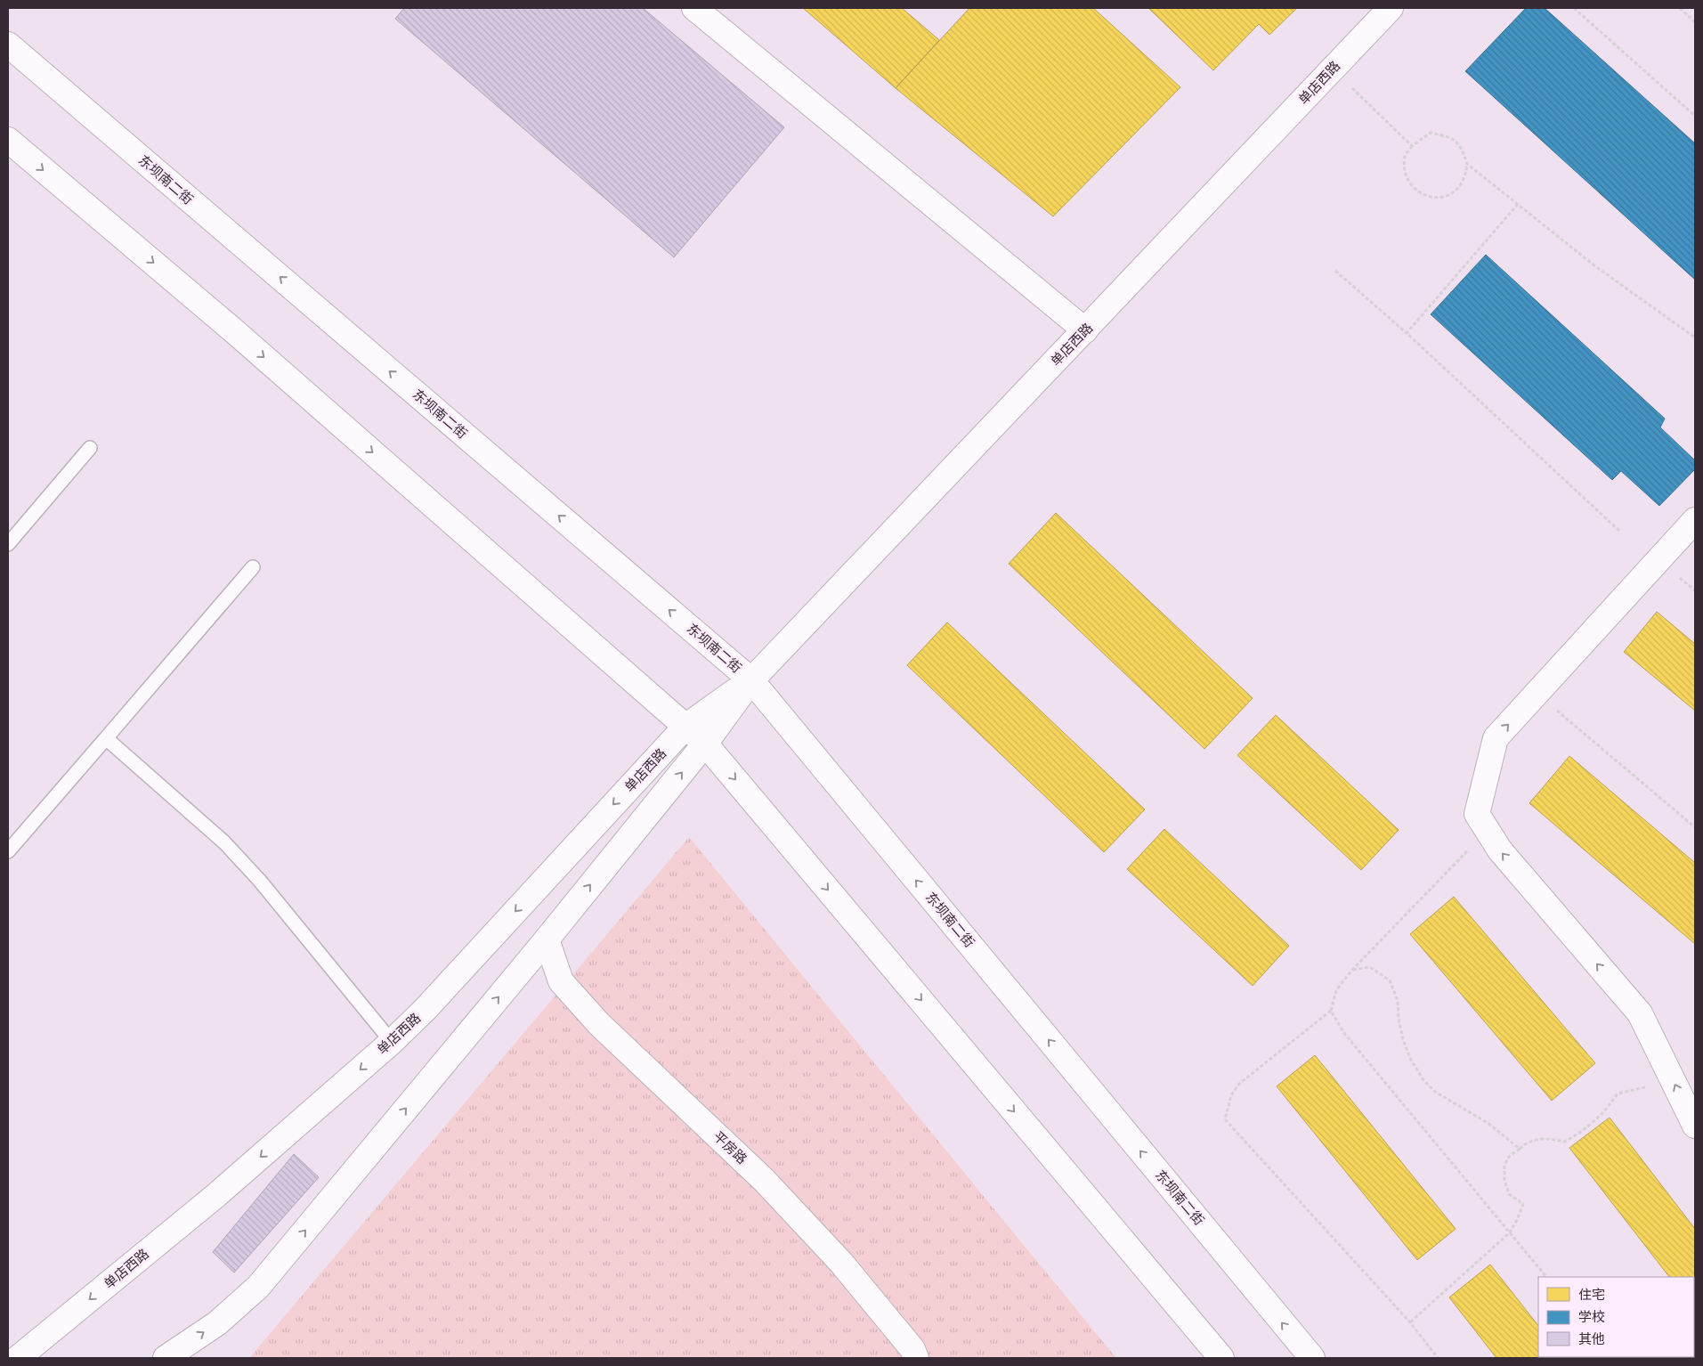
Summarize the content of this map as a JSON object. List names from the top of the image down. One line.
{"streets":{"street":["单店西路","东坝南二街","平房路"]},"crossings":[["单店西路","东坝南二街"],["单店西路","平房路"]],"legend":["住宅","学校","其他"]}
